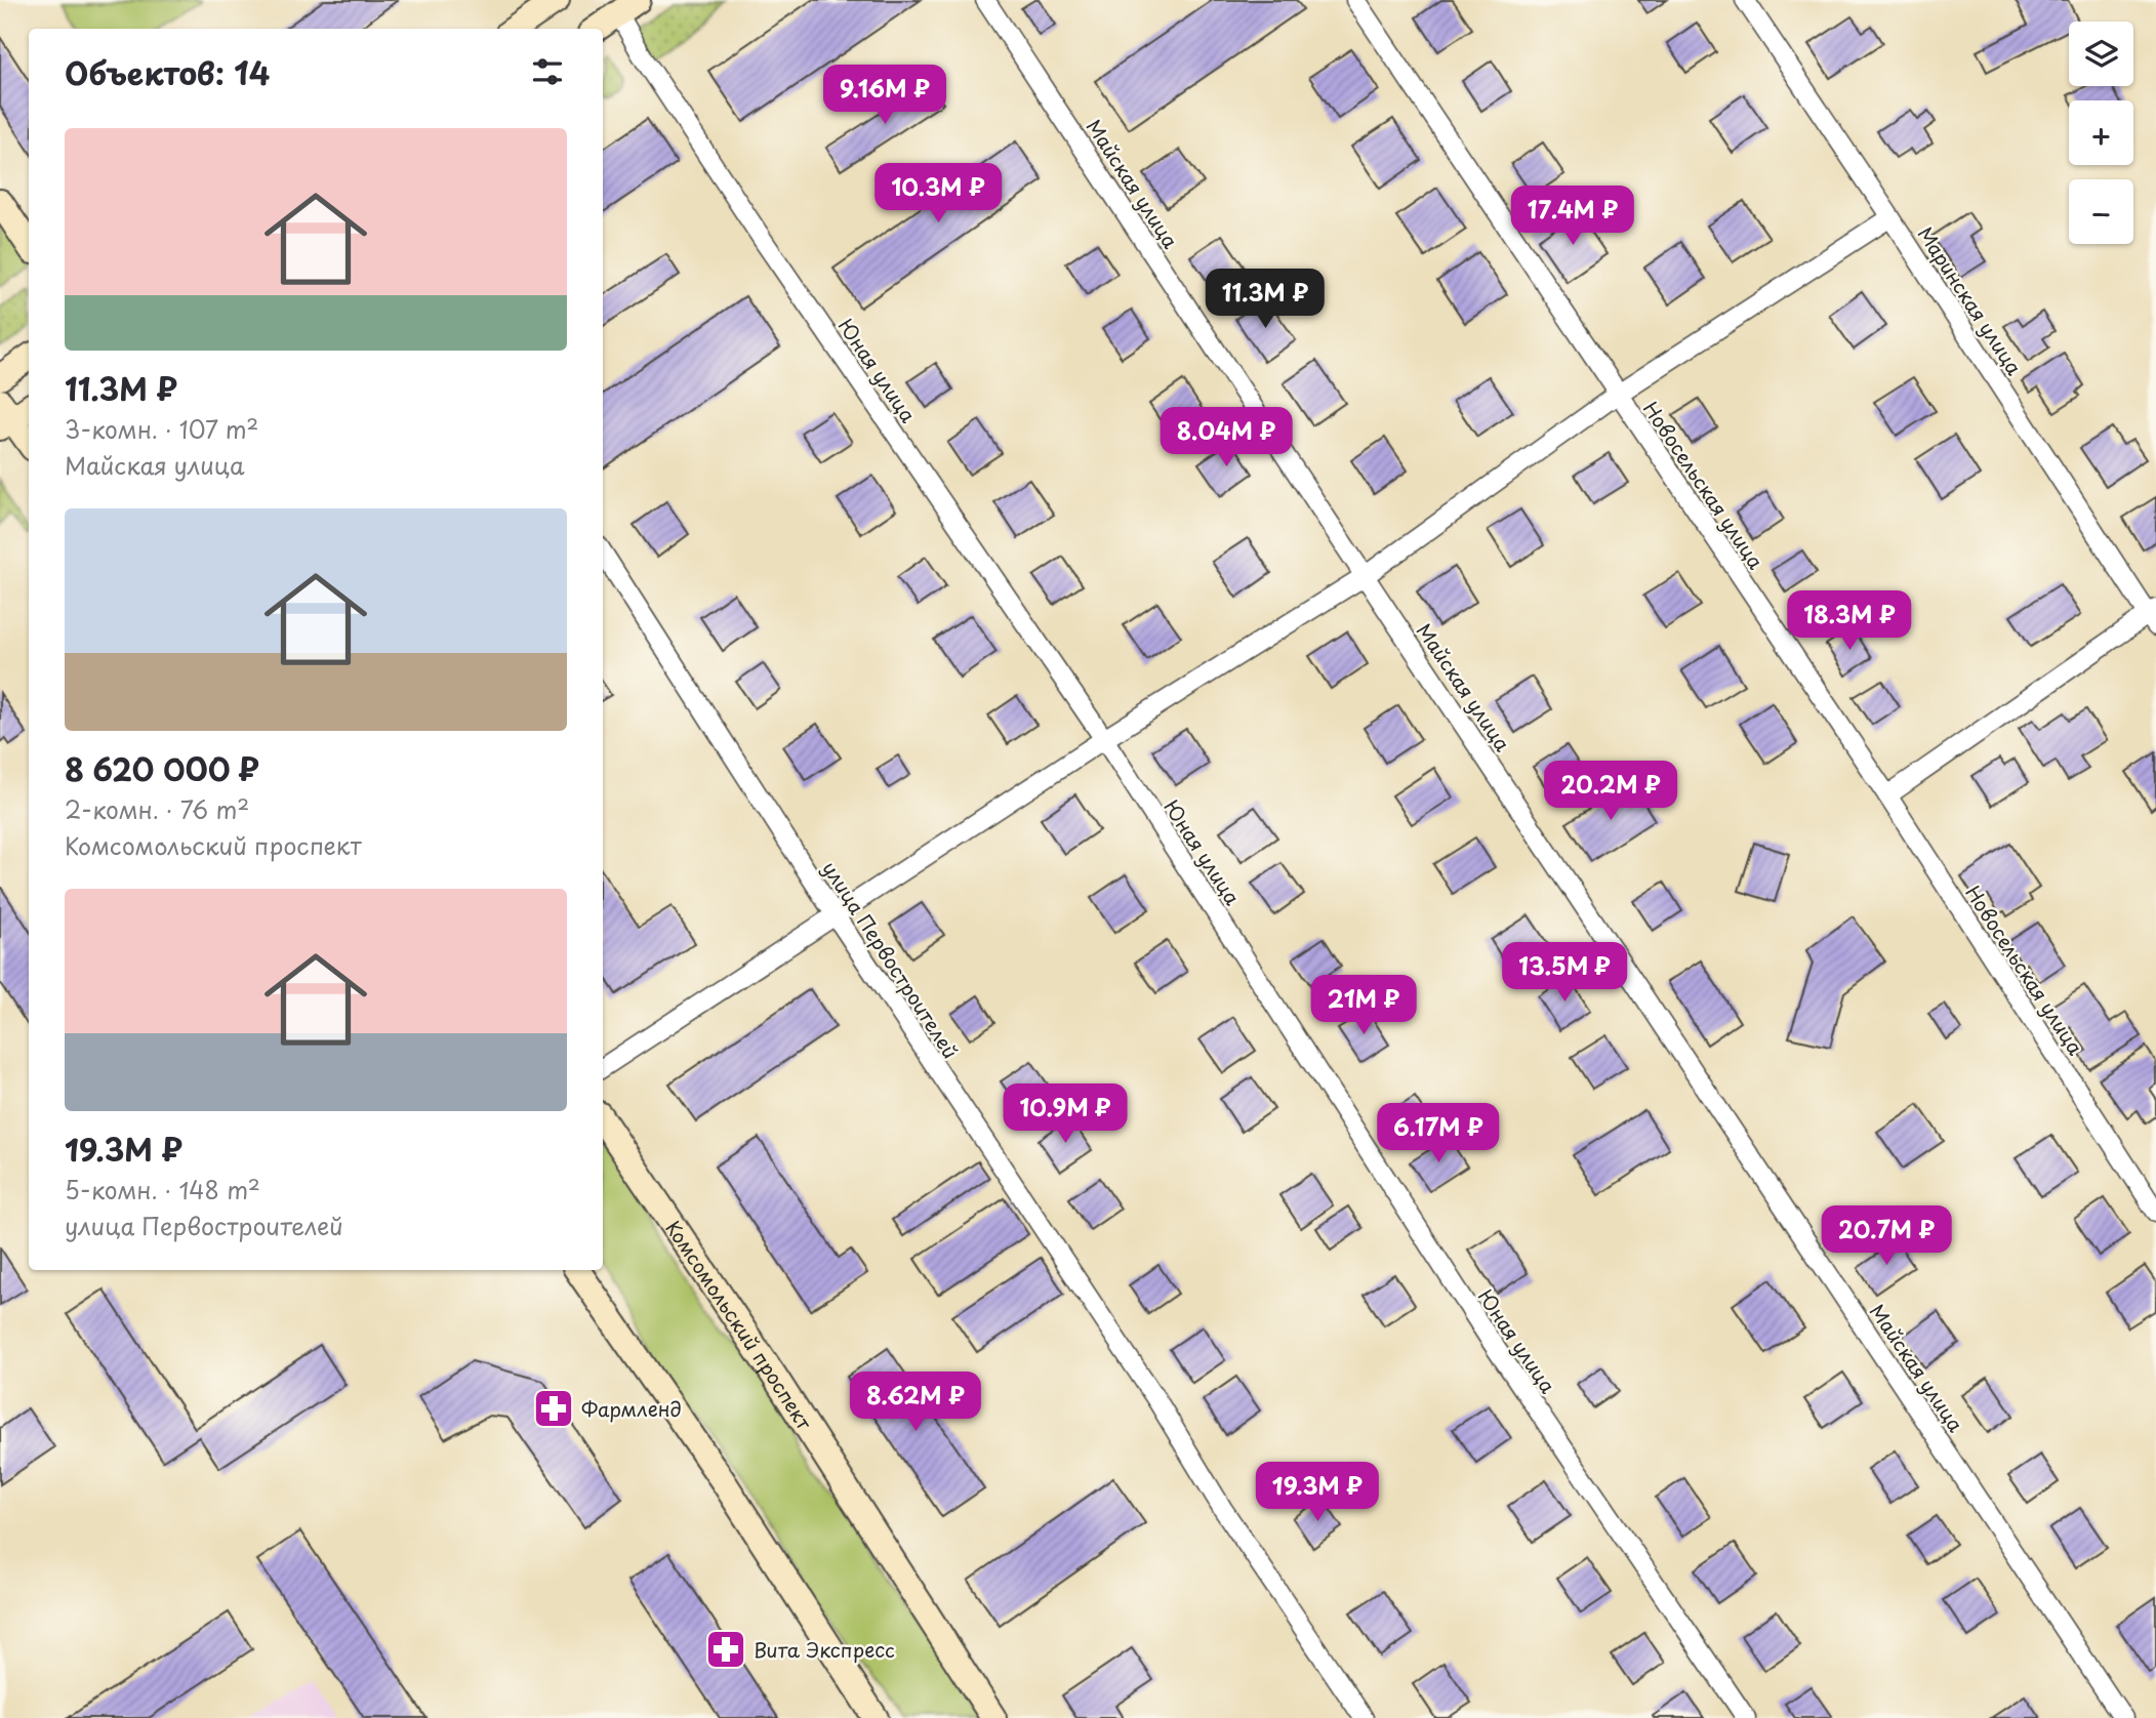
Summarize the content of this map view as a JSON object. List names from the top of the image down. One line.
{"streets":{"main road":["Комсомольский проспект"],"street":["Майская улица","Маринская улица","Юная улица","Новосельская улица","улица Первостроителей"]},"places":{"pharmacy":["Фармленд","Вита Экспресс"]},"page":{"map_buttons":["+","−"],"heading":"Объектов: 14","price":["9.16M ₽","10.3M ₽","17.4M ₽","11.3M ₽","8.04M ₽","18.3M ₽","20.2M ₽","13.5M ₽","21M ₽","10.9M ₽","6.17M ₽","20.7M ₽","8.62M ₽","19.3M ₽"],"list":[{"name":"11.3M ₽","note":"3-комн. · 107 m² · Майская улица"},{"name":"8 620 000 ₽","note":"2-комн. · 76 m² · Комсомольский проспект"},{"name":"19.3M ₽","note":"5-комн. · 148 m² · улица Первостроителей"}]}}
